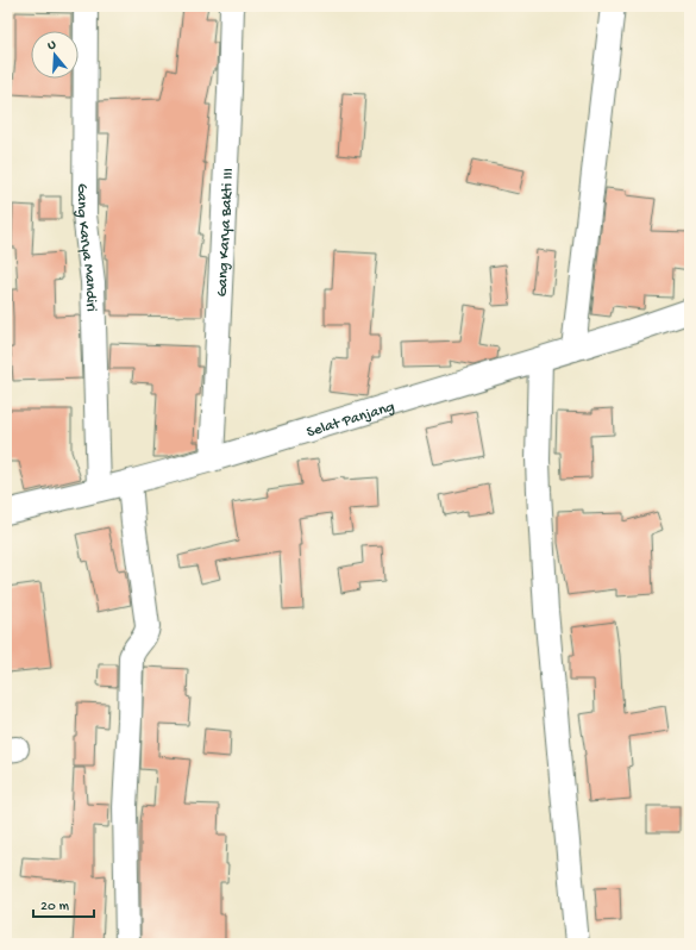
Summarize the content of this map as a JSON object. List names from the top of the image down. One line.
{"streets":{"street":["Gang Karya Bakti III","Gang Karya Mandiri","Selat Panjang"]},"crossings":[["Gang Karya Bakti III","Selat Panjang"],["Gang Karya Mandiri","Selat Panjang"]],"scale_bar":"20 m","north":"top"}
